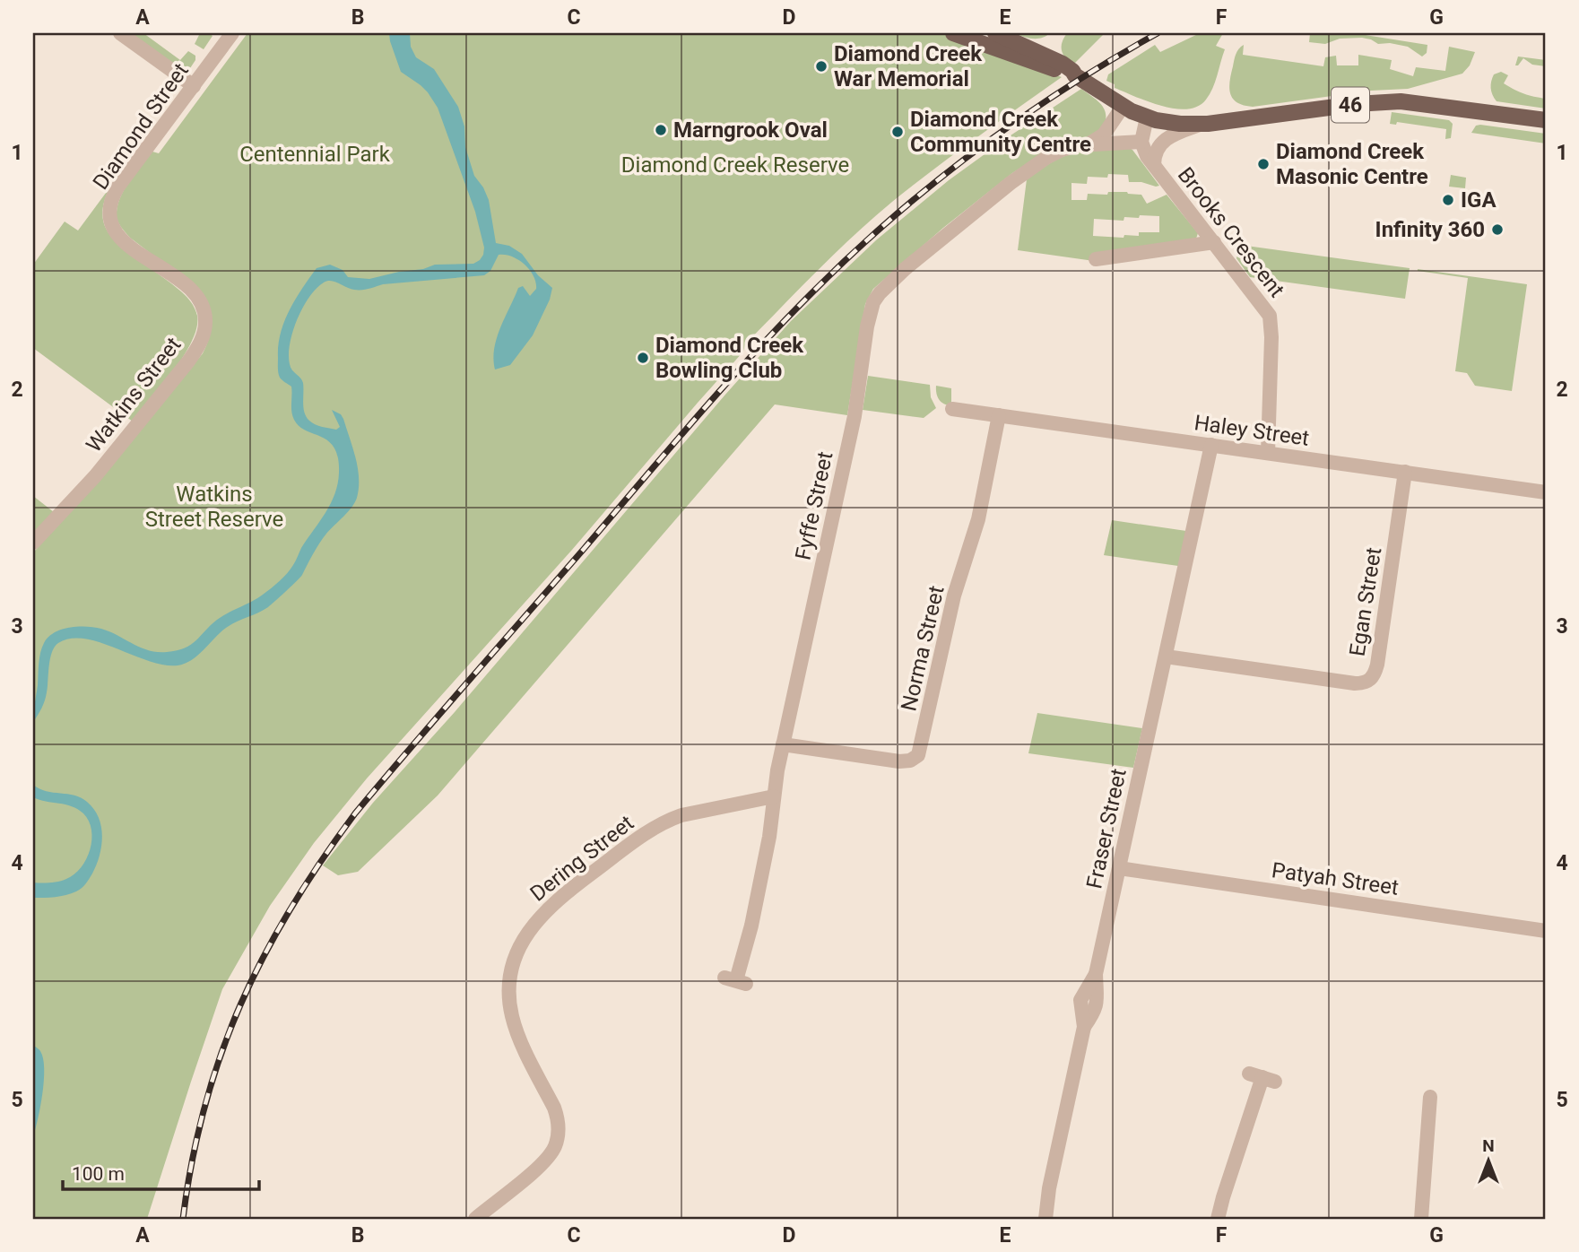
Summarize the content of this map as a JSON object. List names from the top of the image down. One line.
{"streets":{"main road":["46"],"street":["Diamond Street","Brooks Crescent","Watkins Street","Haley Street","Fyffe Street","Egan Street","Norma Street","Fraser Street","Dering Street","Patyah Street"]},"crossings":[["46","Fyffe Street"],["Diamond Street","Watkins Street"],["Brooks Crescent","Haley Street"],["Brooks Crescent","Fyffe Street"],["Haley Street","Egan Street"],["Haley Street","Norma Street"],["Haley Street","Fraser Street"],["Fyffe Street","Norma Street"],["Fyffe Street","Dering Street"],["Egan Street","Fraser Street"],["Fraser Street","Patyah Street"]],"parks":["Centennial Park","Diamond Creek Reserve","Watkins Street Reserve"],"places":["Diamond Creek War Memorial","Marngrook Oval","Diamond Creek Community Centre","Diamond Creek Masonic Centre","IGA","Infinity 360","Diamond Creek Bowling Club"],"scale_bar":"100 m","north":"top","grid":{"columns":["A","B","C","D","E","F","G"],"rows":["1","2","3","4","5"]}}
